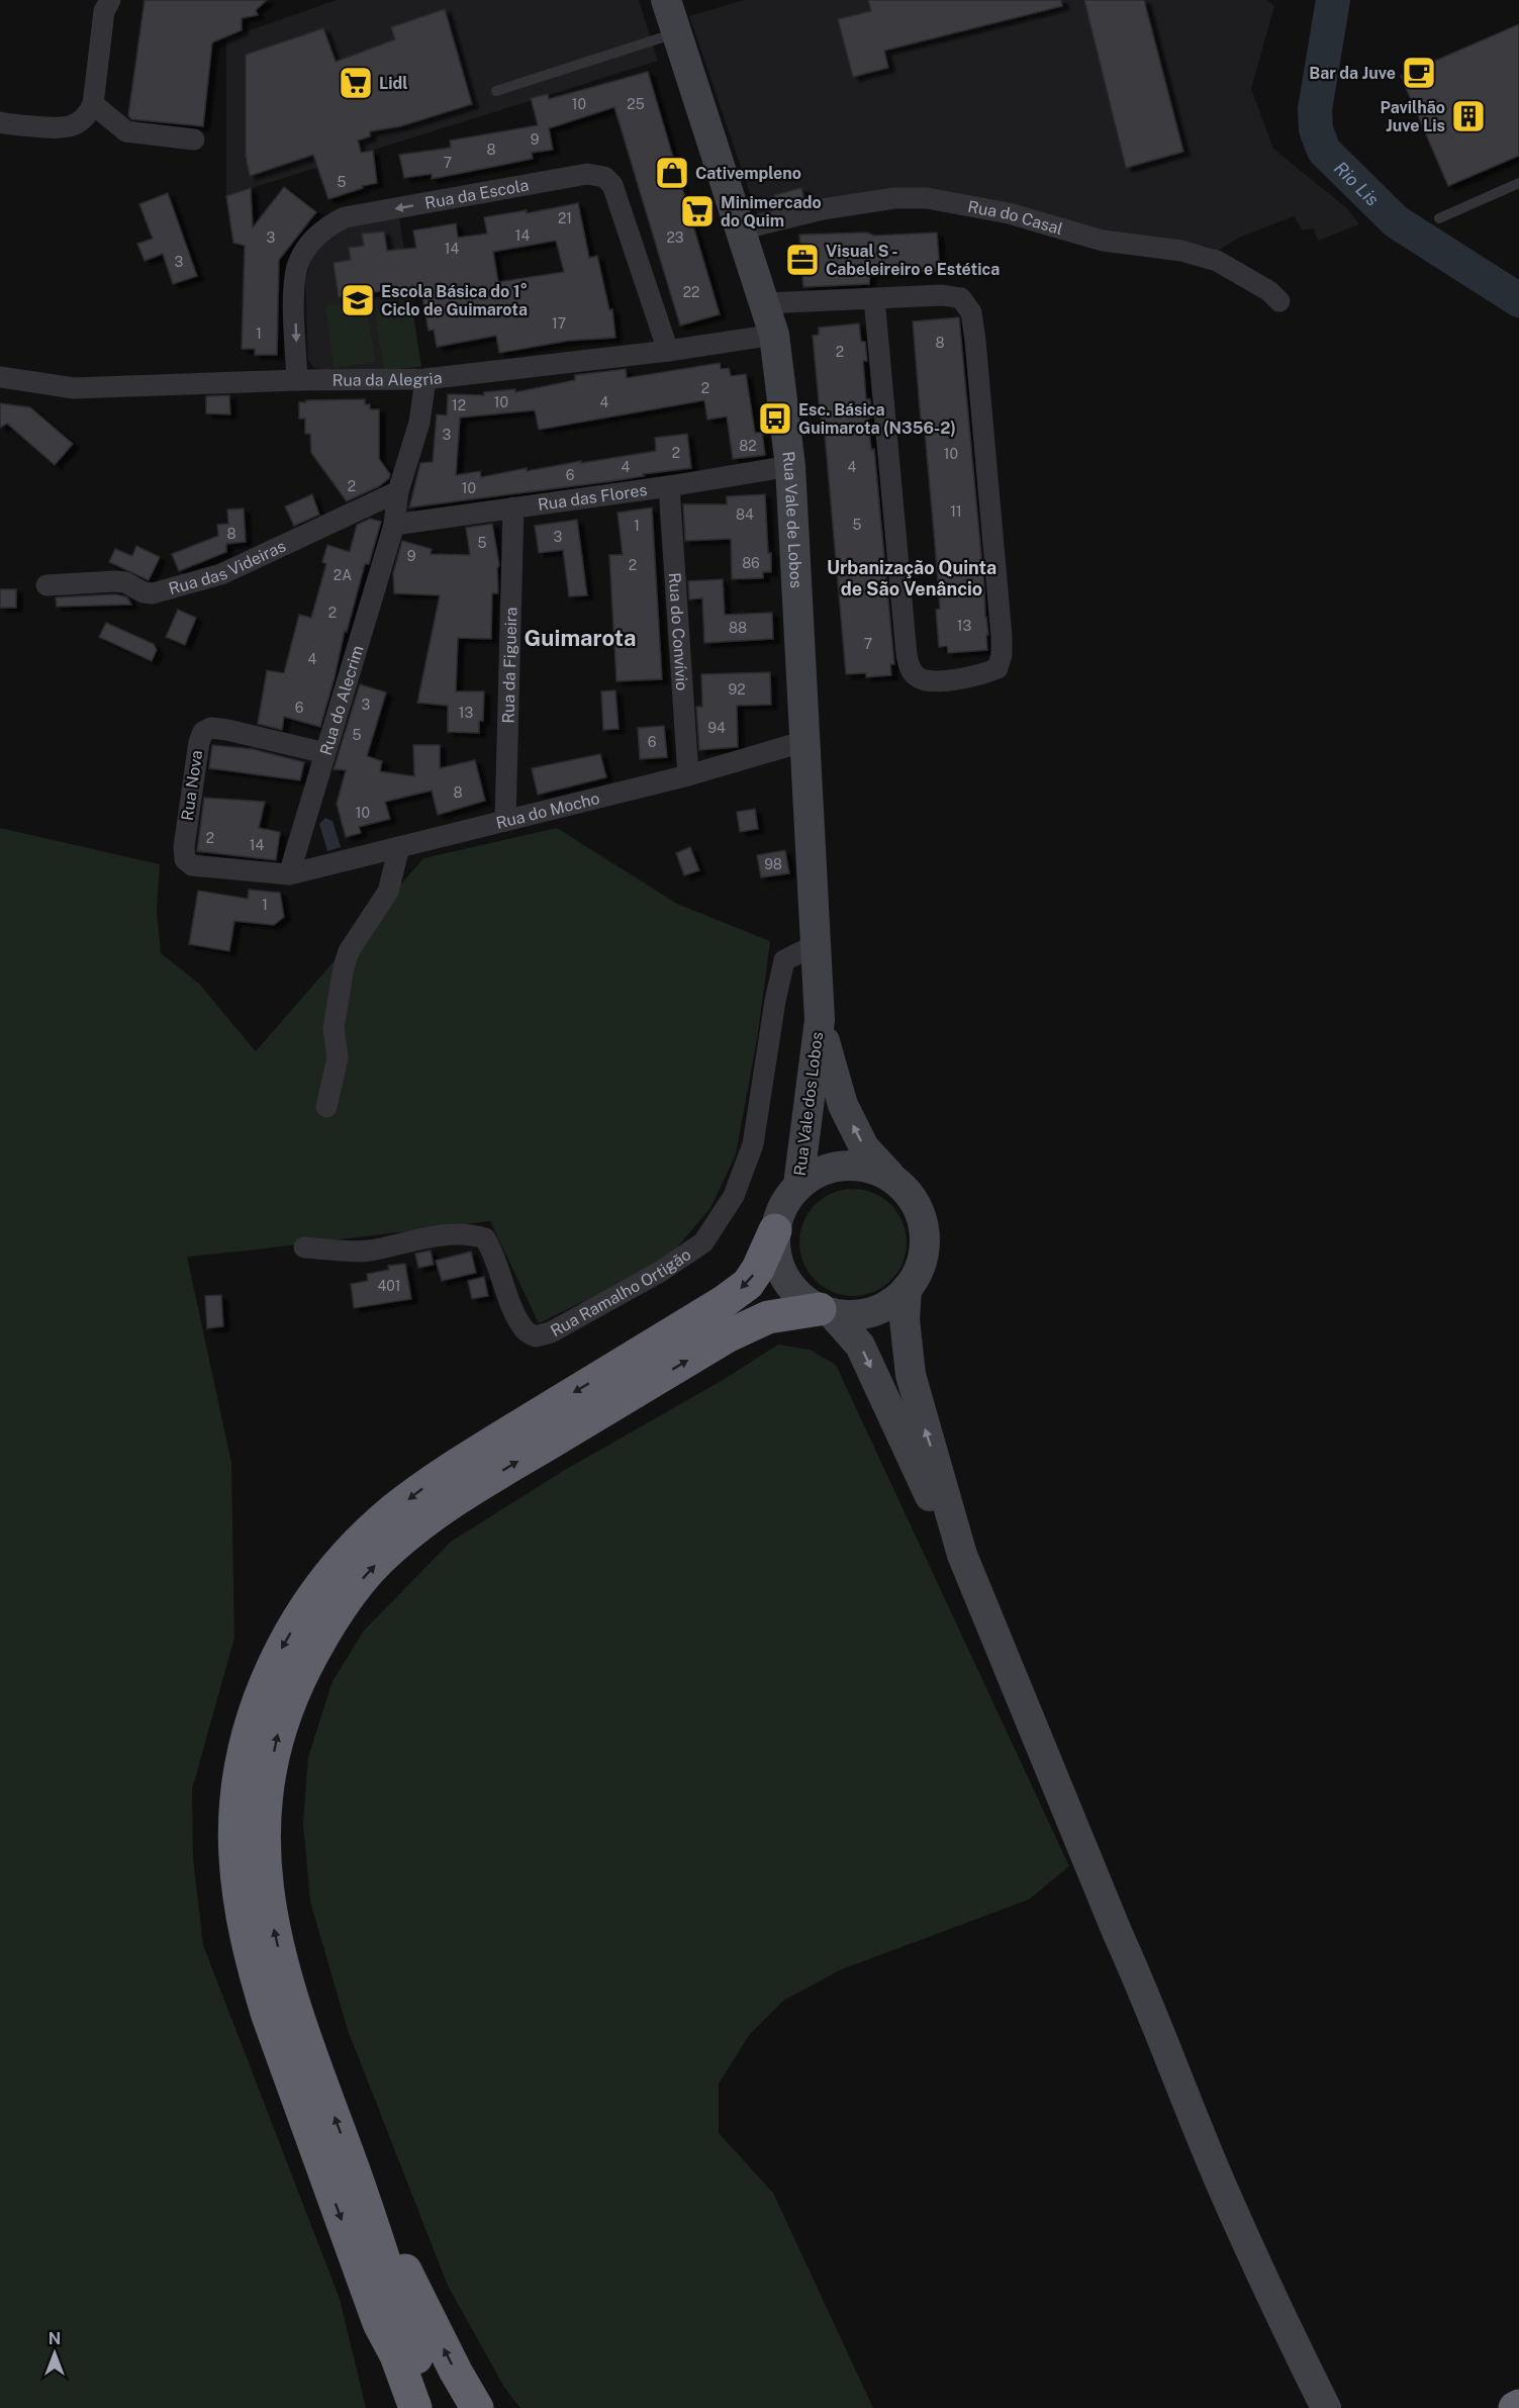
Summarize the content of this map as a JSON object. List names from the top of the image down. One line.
{"streets":{"main road":["Rua Vale de Lobos","Rua Vale dos Lobos"],"street":["Rua da Escola","Rua do Casal","Rua da Alegria","Rua das Flores","Rua das Videiras","Rua do Convívio","Rua da Figueira","Rua do Alecrim","Rua Nova","Rua do Mocho","Rua Ramalho Ortigão"]},"crossings":[["Rua da Escola","Rua da Alegria"],["Rua do Casal","Rua Vale de Lobos"],["Rua da Alegria","Rua Vale de Lobos"],["Rua da Alegria","Rua do Alecrim"],["Rua das Flores","Rua Vale de Lobos"],["Rua das Flores","Rua do Convívio"],["Rua das Flores","Rua da Figueira"],["Rua das Flores","Rua do Alecrim"],["Rua Vale de Lobos","Rua do Mocho"],["Rua Vale de Lobos","Rua Vale dos Lobos"],["Rua Vale de Lobos","Rua Ramalho Ortigão"],["Rua das Videiras","Rua do Alecrim"],["Rua do Convívio","Rua do Mocho"],["Rua da Figueira","Rua do Mocho"],["Rua do Alecrim","Rua Nova"],["Rua do Alecrim","Rua do Mocho"],["Rua Nova","Rua do Mocho"]],"one_way":["Rua Vale dos Lobos"],"districts":["Urbanização Quinta de São Venâncio","Guimarota"],"water":["Rio Lis"],"places":{"cafe":["Bar da Juve"],"supermarket":["Lidl","Minimercado do Quim"],"building":["Pavilhão Juve Lis"],"shop":["Cativempleno"],"office":["Visual S - Cabeleireiro e Estética"],"school or university":["Escola Básica do 1° Ciclo de Guimarota"],"bus stop":["Esc. Básica Guimarota (N356-2)"]},"house_numbers":["10","25","9","8","7","5","21","14","3","23","14","3","22","17","1","8","2","2","10","4","12","3","82","2","10","4","4","6","2","10","11","84","5","1","8","3","5","9","86","2","2A","2","13","88","7","4","92","3","6","13","94","5","6","8","10","2","14","98","1","401"],"north":"top"}
